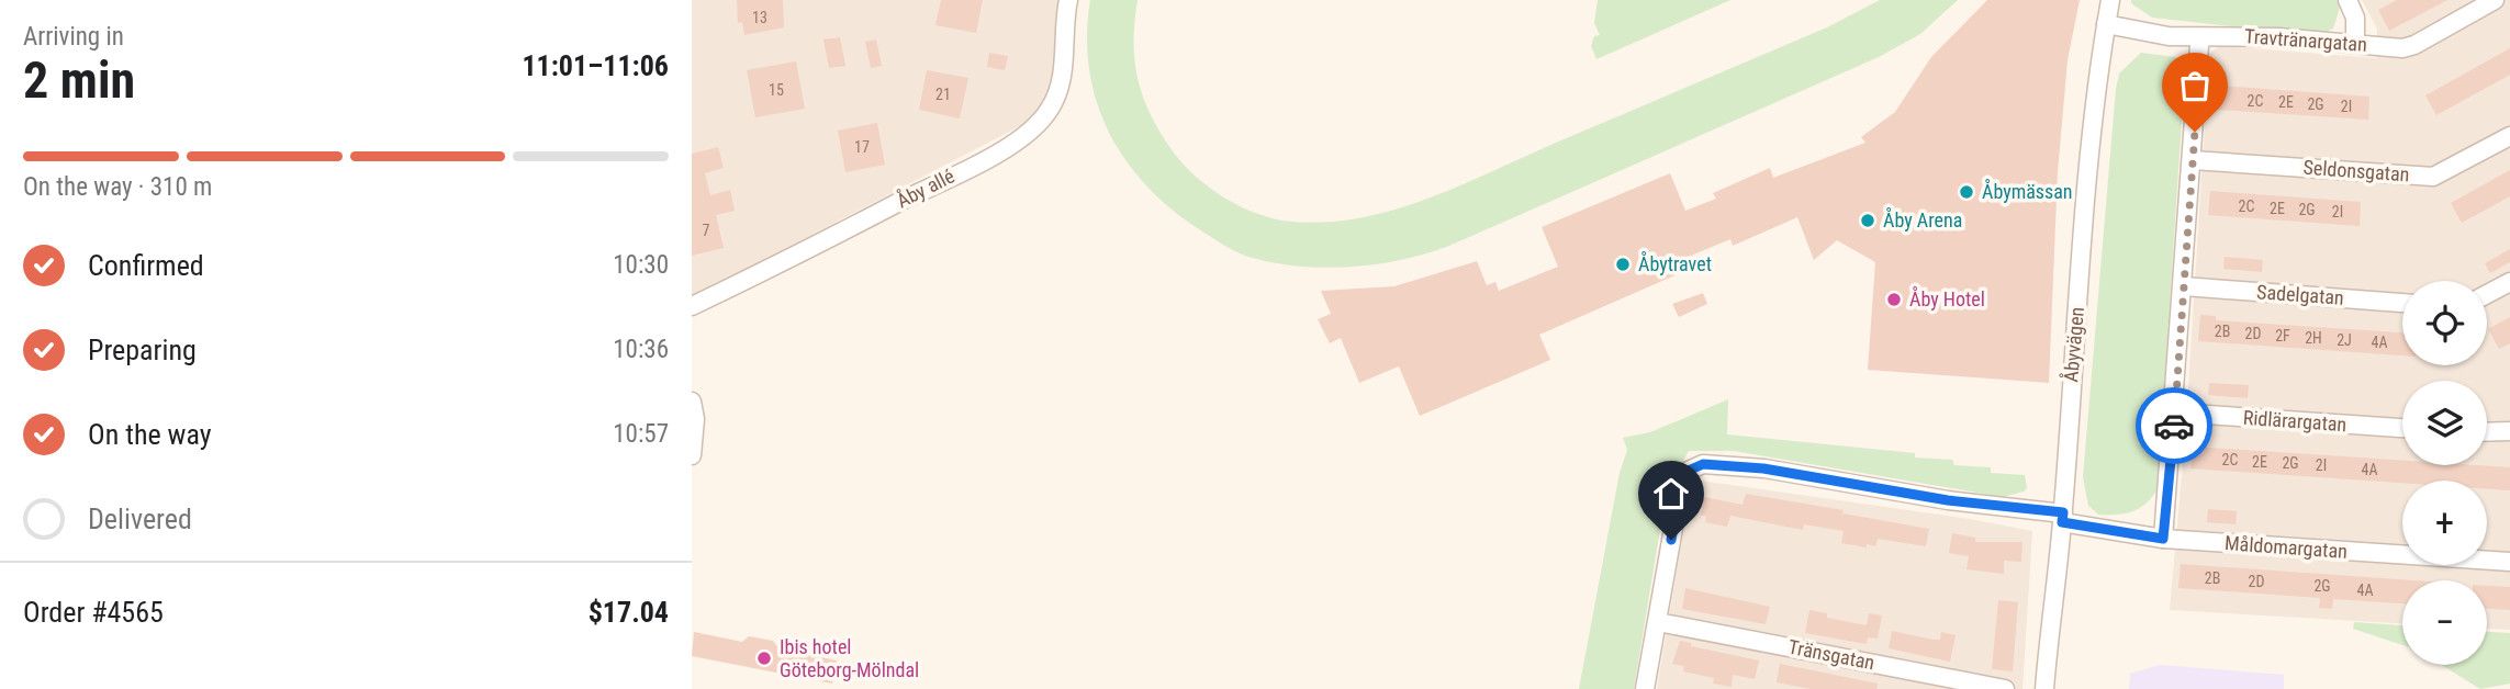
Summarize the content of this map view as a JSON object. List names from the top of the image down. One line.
{"streets":{"street":["Travtränargatan","Seldonsgatan","Åby allé","Sadelgatan","Åbyvägen","Ridlärargatan","Måldomargatan","Tränsgatan"]},"crossings":[["Travtränargatan","Åbyvägen"],["Åbyvägen","Måldomargatan"],["Måldomargatan","Tränsgatan"]],"places":["Åbymässan","Åby Arena","Åbytravet","Åby Hotel","Ibis hotel Göteborg-Mölndal"],"house_numbers":["13","15","21","2C","2E","2G","2I","17","2C","2E","2G","2I","7","2B","2D","2F","2H","2J","4A","2C","2E","2G","2I","4A","2B","2D","2G","4A"],"page":{"heading":["2 min","Arriving in","11:01–11:06"],"panel":["Order #4565","$17.04"],"bar":"On the way · 310 m","list":[["Confirmed","10:30"],["Preparing","10:36"],["On the way","10:57"],"Delivered"],"map_buttons":["+","−"]}}
